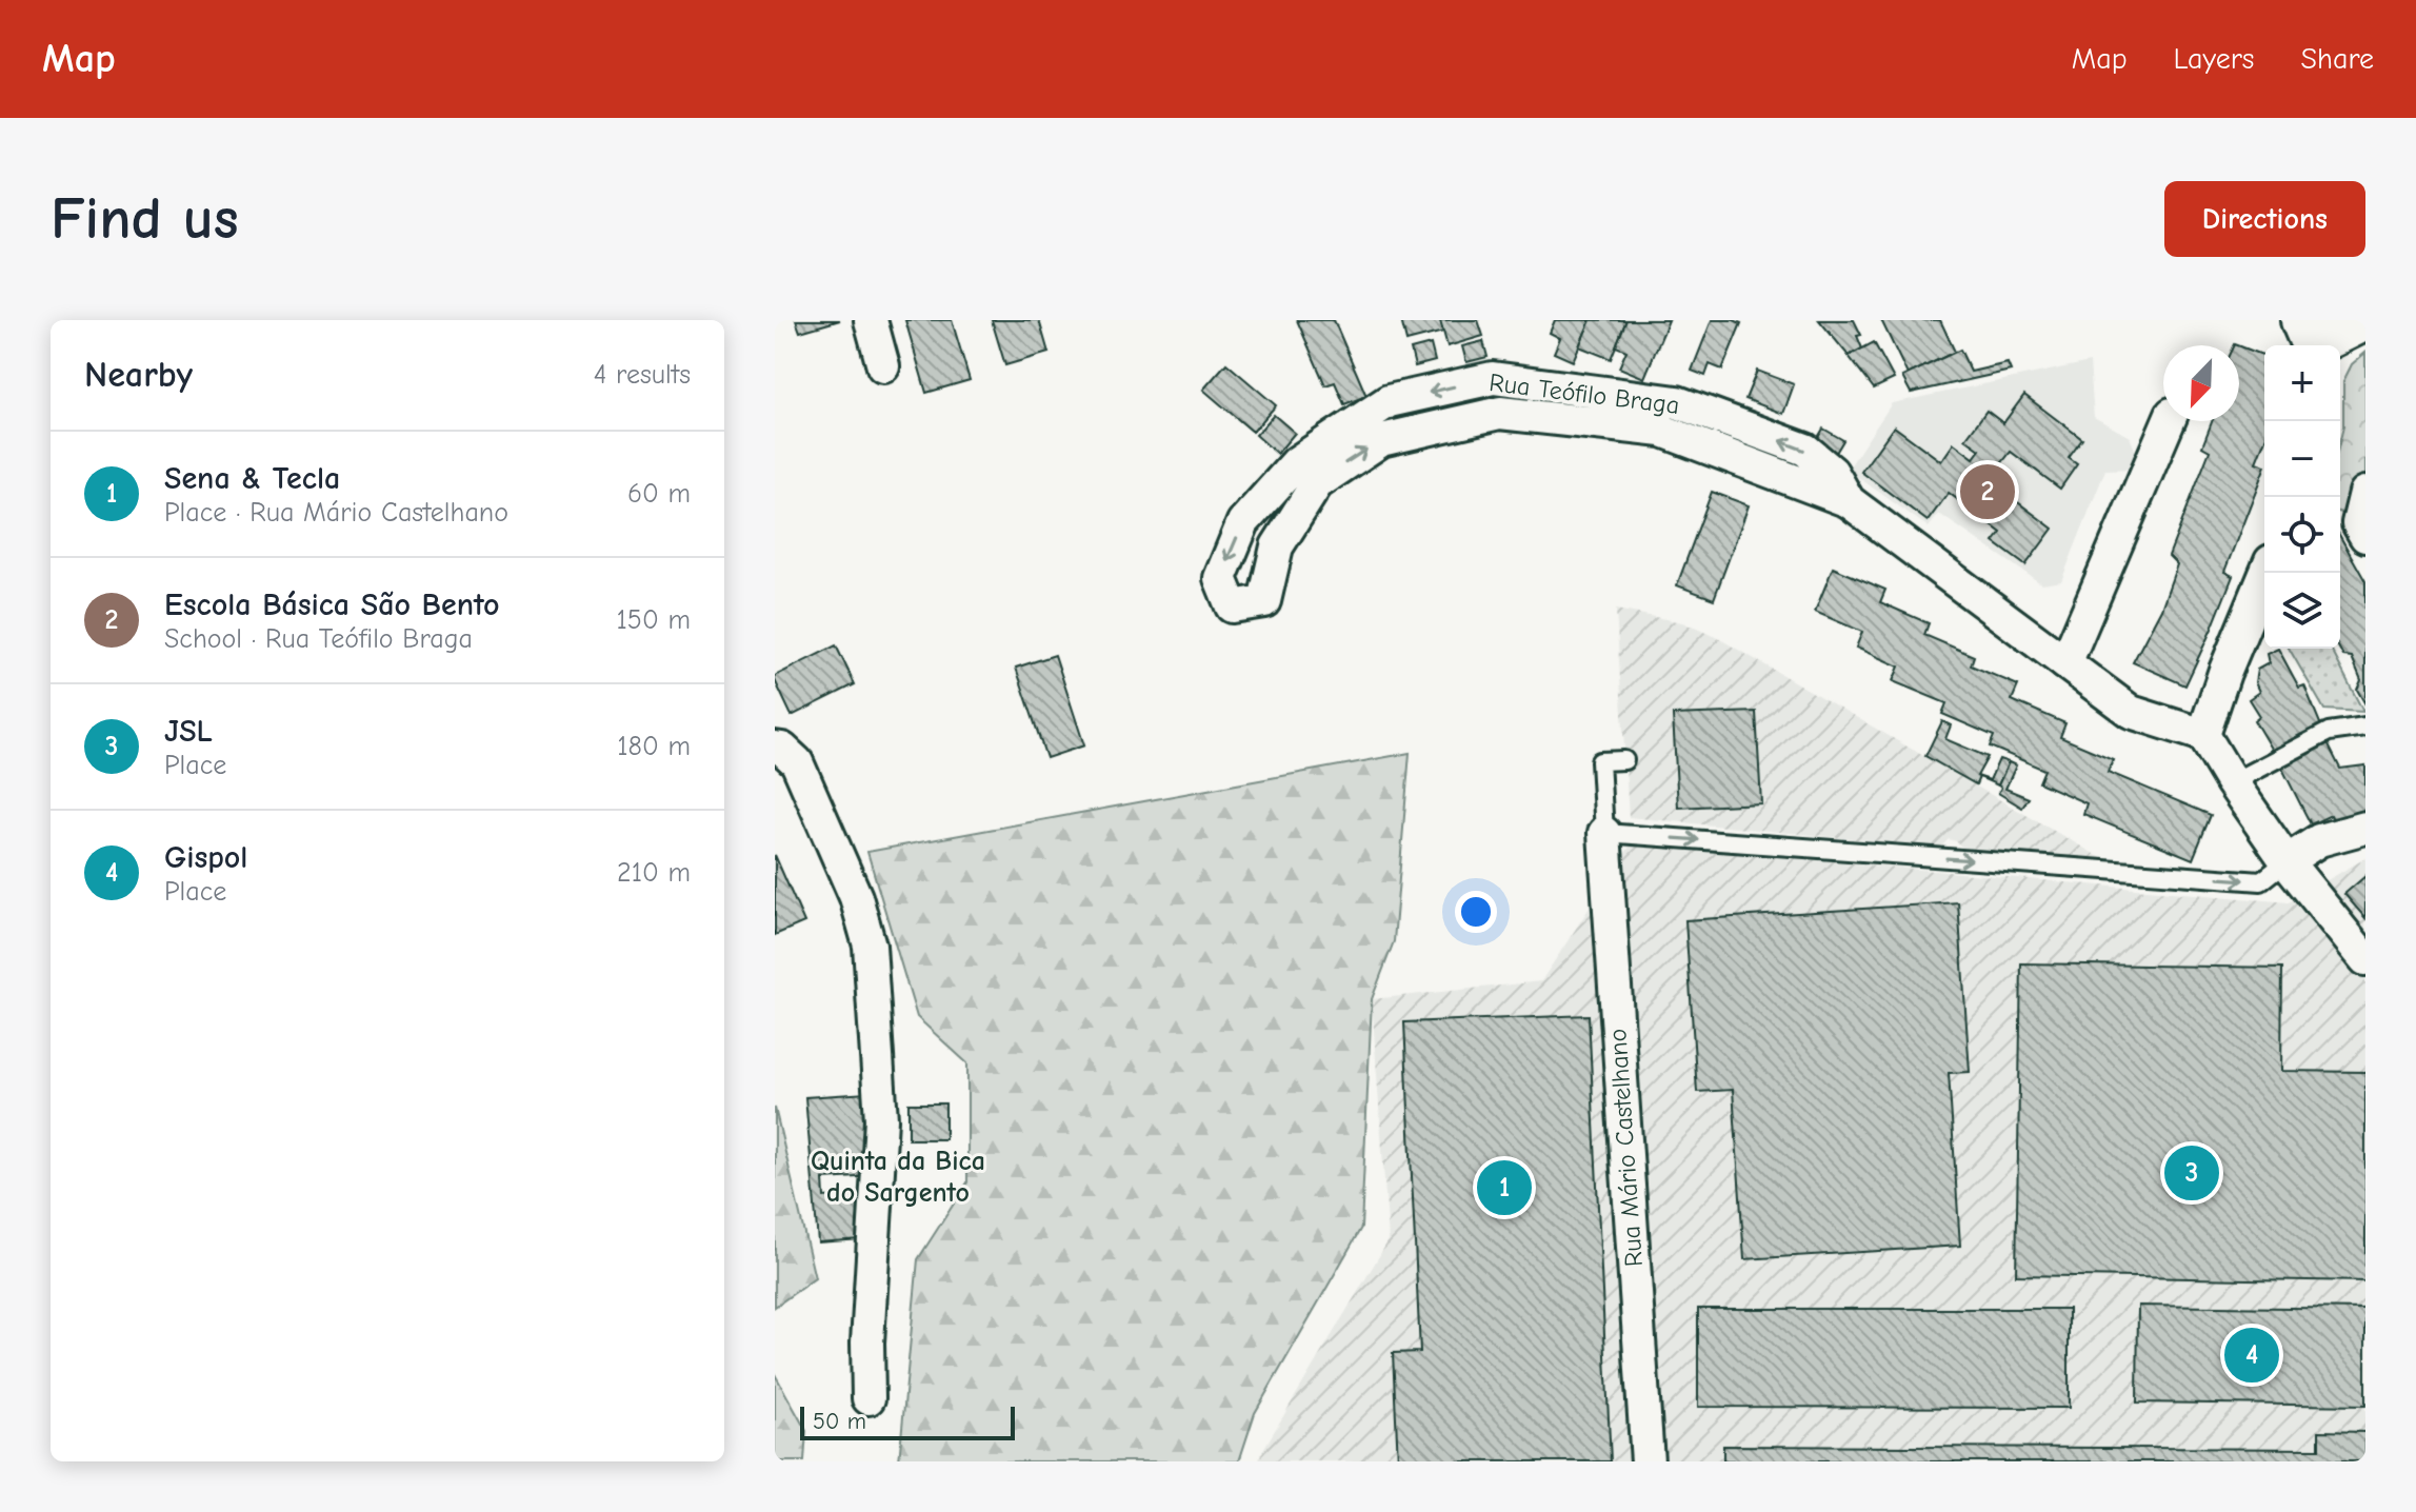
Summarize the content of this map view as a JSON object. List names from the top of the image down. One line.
{"streets":{"street":["Rua Teófilo Braga","Rua Mário Castelhano"]},"districts":["Quinta da Bica do Sargento"],"scale_bar":"50 m","north":"bottom left","page":{"header":"Map","nav":["Map","Layers","Share"],"buttons":"Directions","title":"Find us","heading":["Nearby","4 results"],"map_buttons":["+","−"],"list":[{"mark":"1","name":"Sena & Tecla","note":"Place · Rua Mário Castelhano","value":"60 m"},{"mark":"2","name":"Escola Básica São Bento","note":"School · Rua Teófilo Braga","value":"150 m"},{"mark":"3","name":"JSL","note":"Place","value":"180 m"},{"mark":"4","name":"Gispol","note":"Place","value":"210 m"}],"pins":["2","3","1","4"],"scale":"50 m"}}
